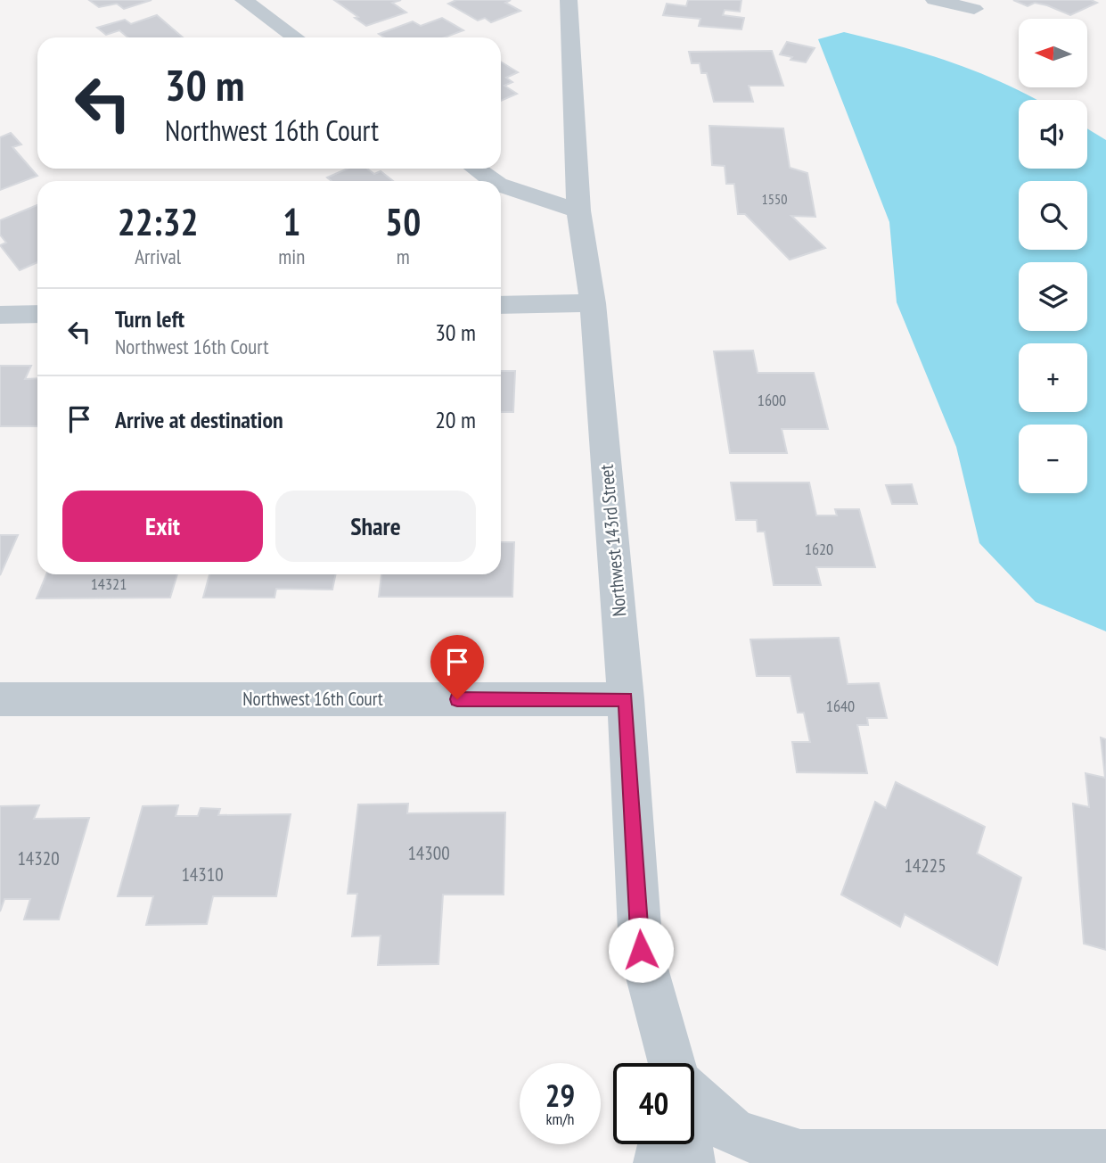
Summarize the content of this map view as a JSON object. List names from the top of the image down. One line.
{"streets":{"street":["Northwest 143rd Street","Northwest 16th Court"]},"crossings":[["Northwest 143rd Street","Northwest 16th Court"]],"house_numbers":["1550","1600","1620","14321","1640","14300","14320","14225","14310"],"north":"left","page":{"map_buttons":["+","−"],"turn":["30 m","Northwest 16th Court"],"eta":["22:32","Arrival","1","min","50","m"],"list":[{"name":"Turn left","note":"Northwest 16th Court","value":"30 m"},{"name":"Arrive at destination","value":"20 m"}],"buttons":["Exit","Share"],"speed":"29 km/h","limit":"40"}}
